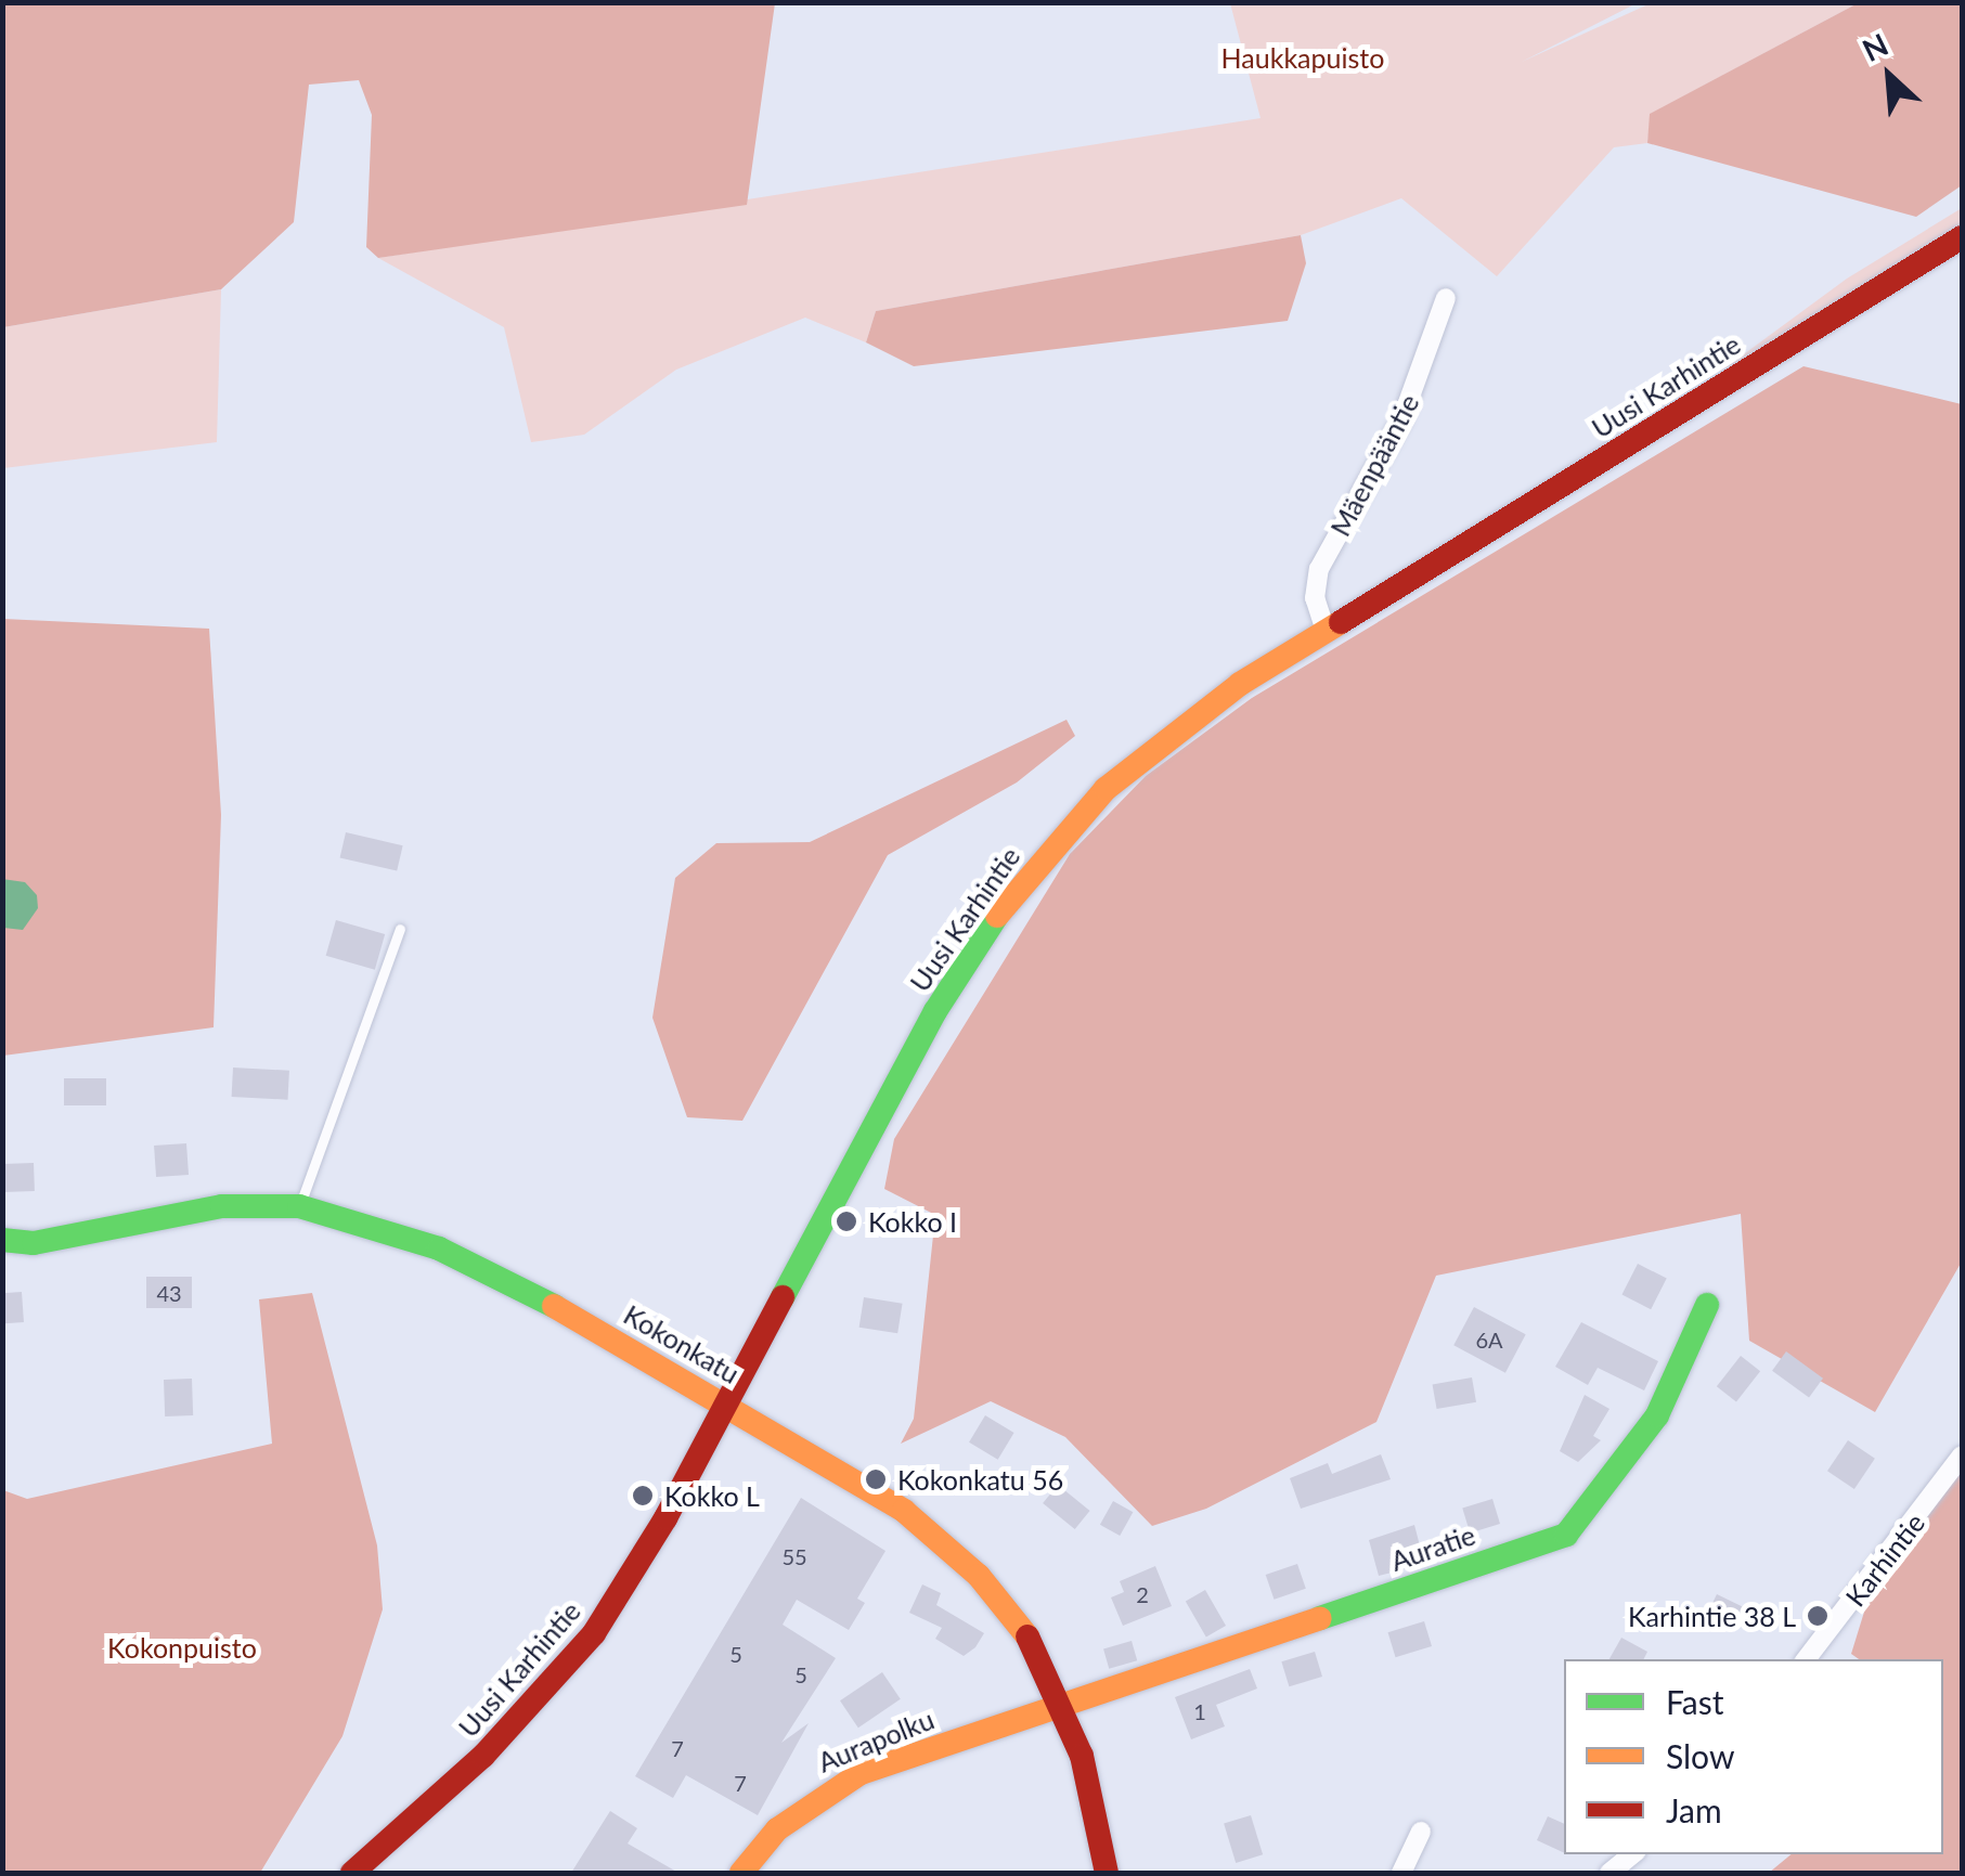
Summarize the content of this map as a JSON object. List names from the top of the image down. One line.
{"streets":{"street":["Uusi Karhintie","Mäenpääntie","Kokonkatu","Auratie","Karhintie","Aurapolku"]},"crossings":[["Uusi Karhintie","Mäenpääntie"],["Uusi Karhintie","Kokonkatu"],["Kokonkatu","Auratie"],["Kokonkatu","Aurapolku"],["Auratie","Aurapolku"]],"parks":["Haukkapuisto","Kokonpuisto"],"places":["Kokko I","Kokonkatu 56","Kokko L","Karhintie 38 L"],"house_numbers":["43","6A","55","2","5","5","1","7","7"],"legend":["Fast","Slow","Jam"],"north":"top left"}
